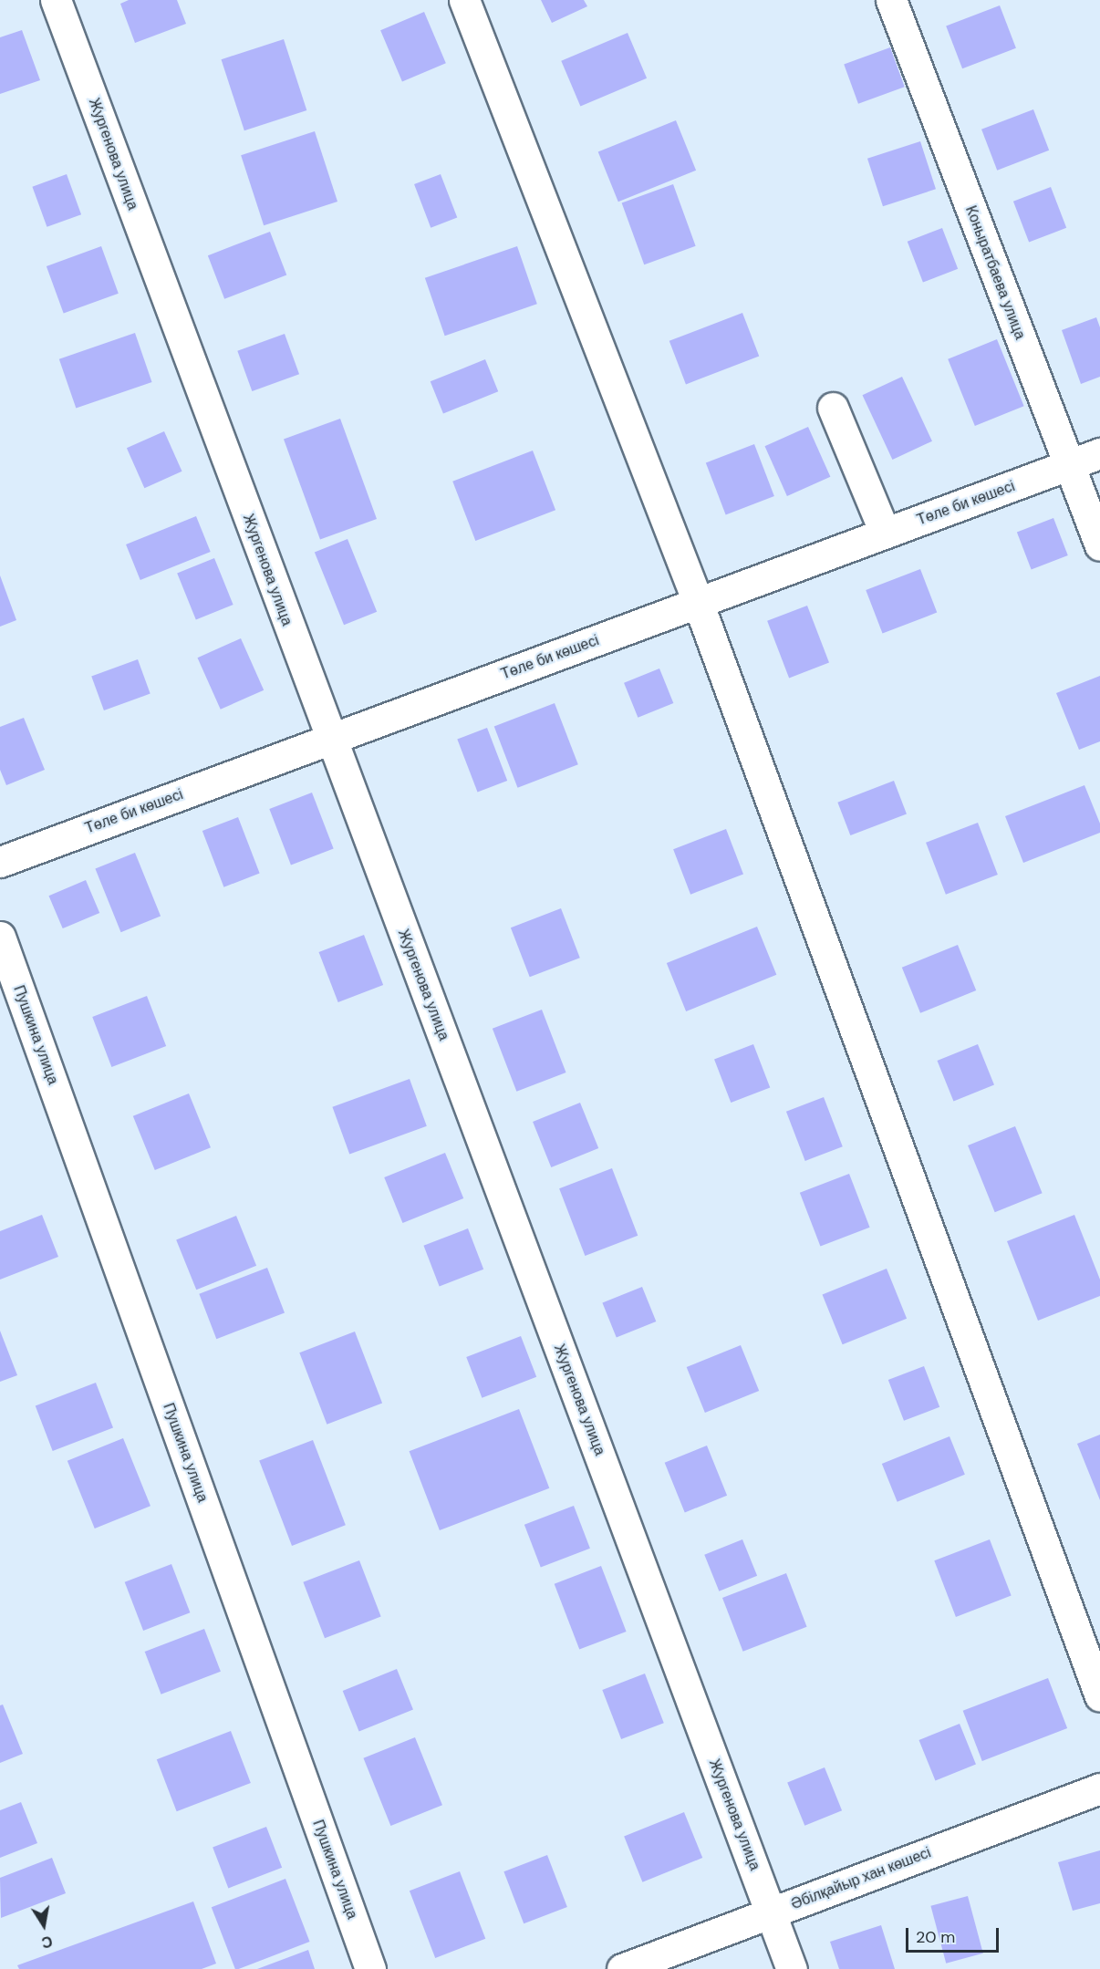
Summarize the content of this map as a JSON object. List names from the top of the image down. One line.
{"streets":{"street":["Жургенова улица","Коныратбаева улица","Төле би көшесі","Пушкина улица","Әбілқайыр хан көшесі"]},"crossings":[["Жургенова улица","Төле би көшесі"],["Жургенова улица","Әбілқайыр хан көшесі"],["Коныратбаева улица","Төле би көшесі"]],"scale_bar":"20 m","north":"bottom"}
